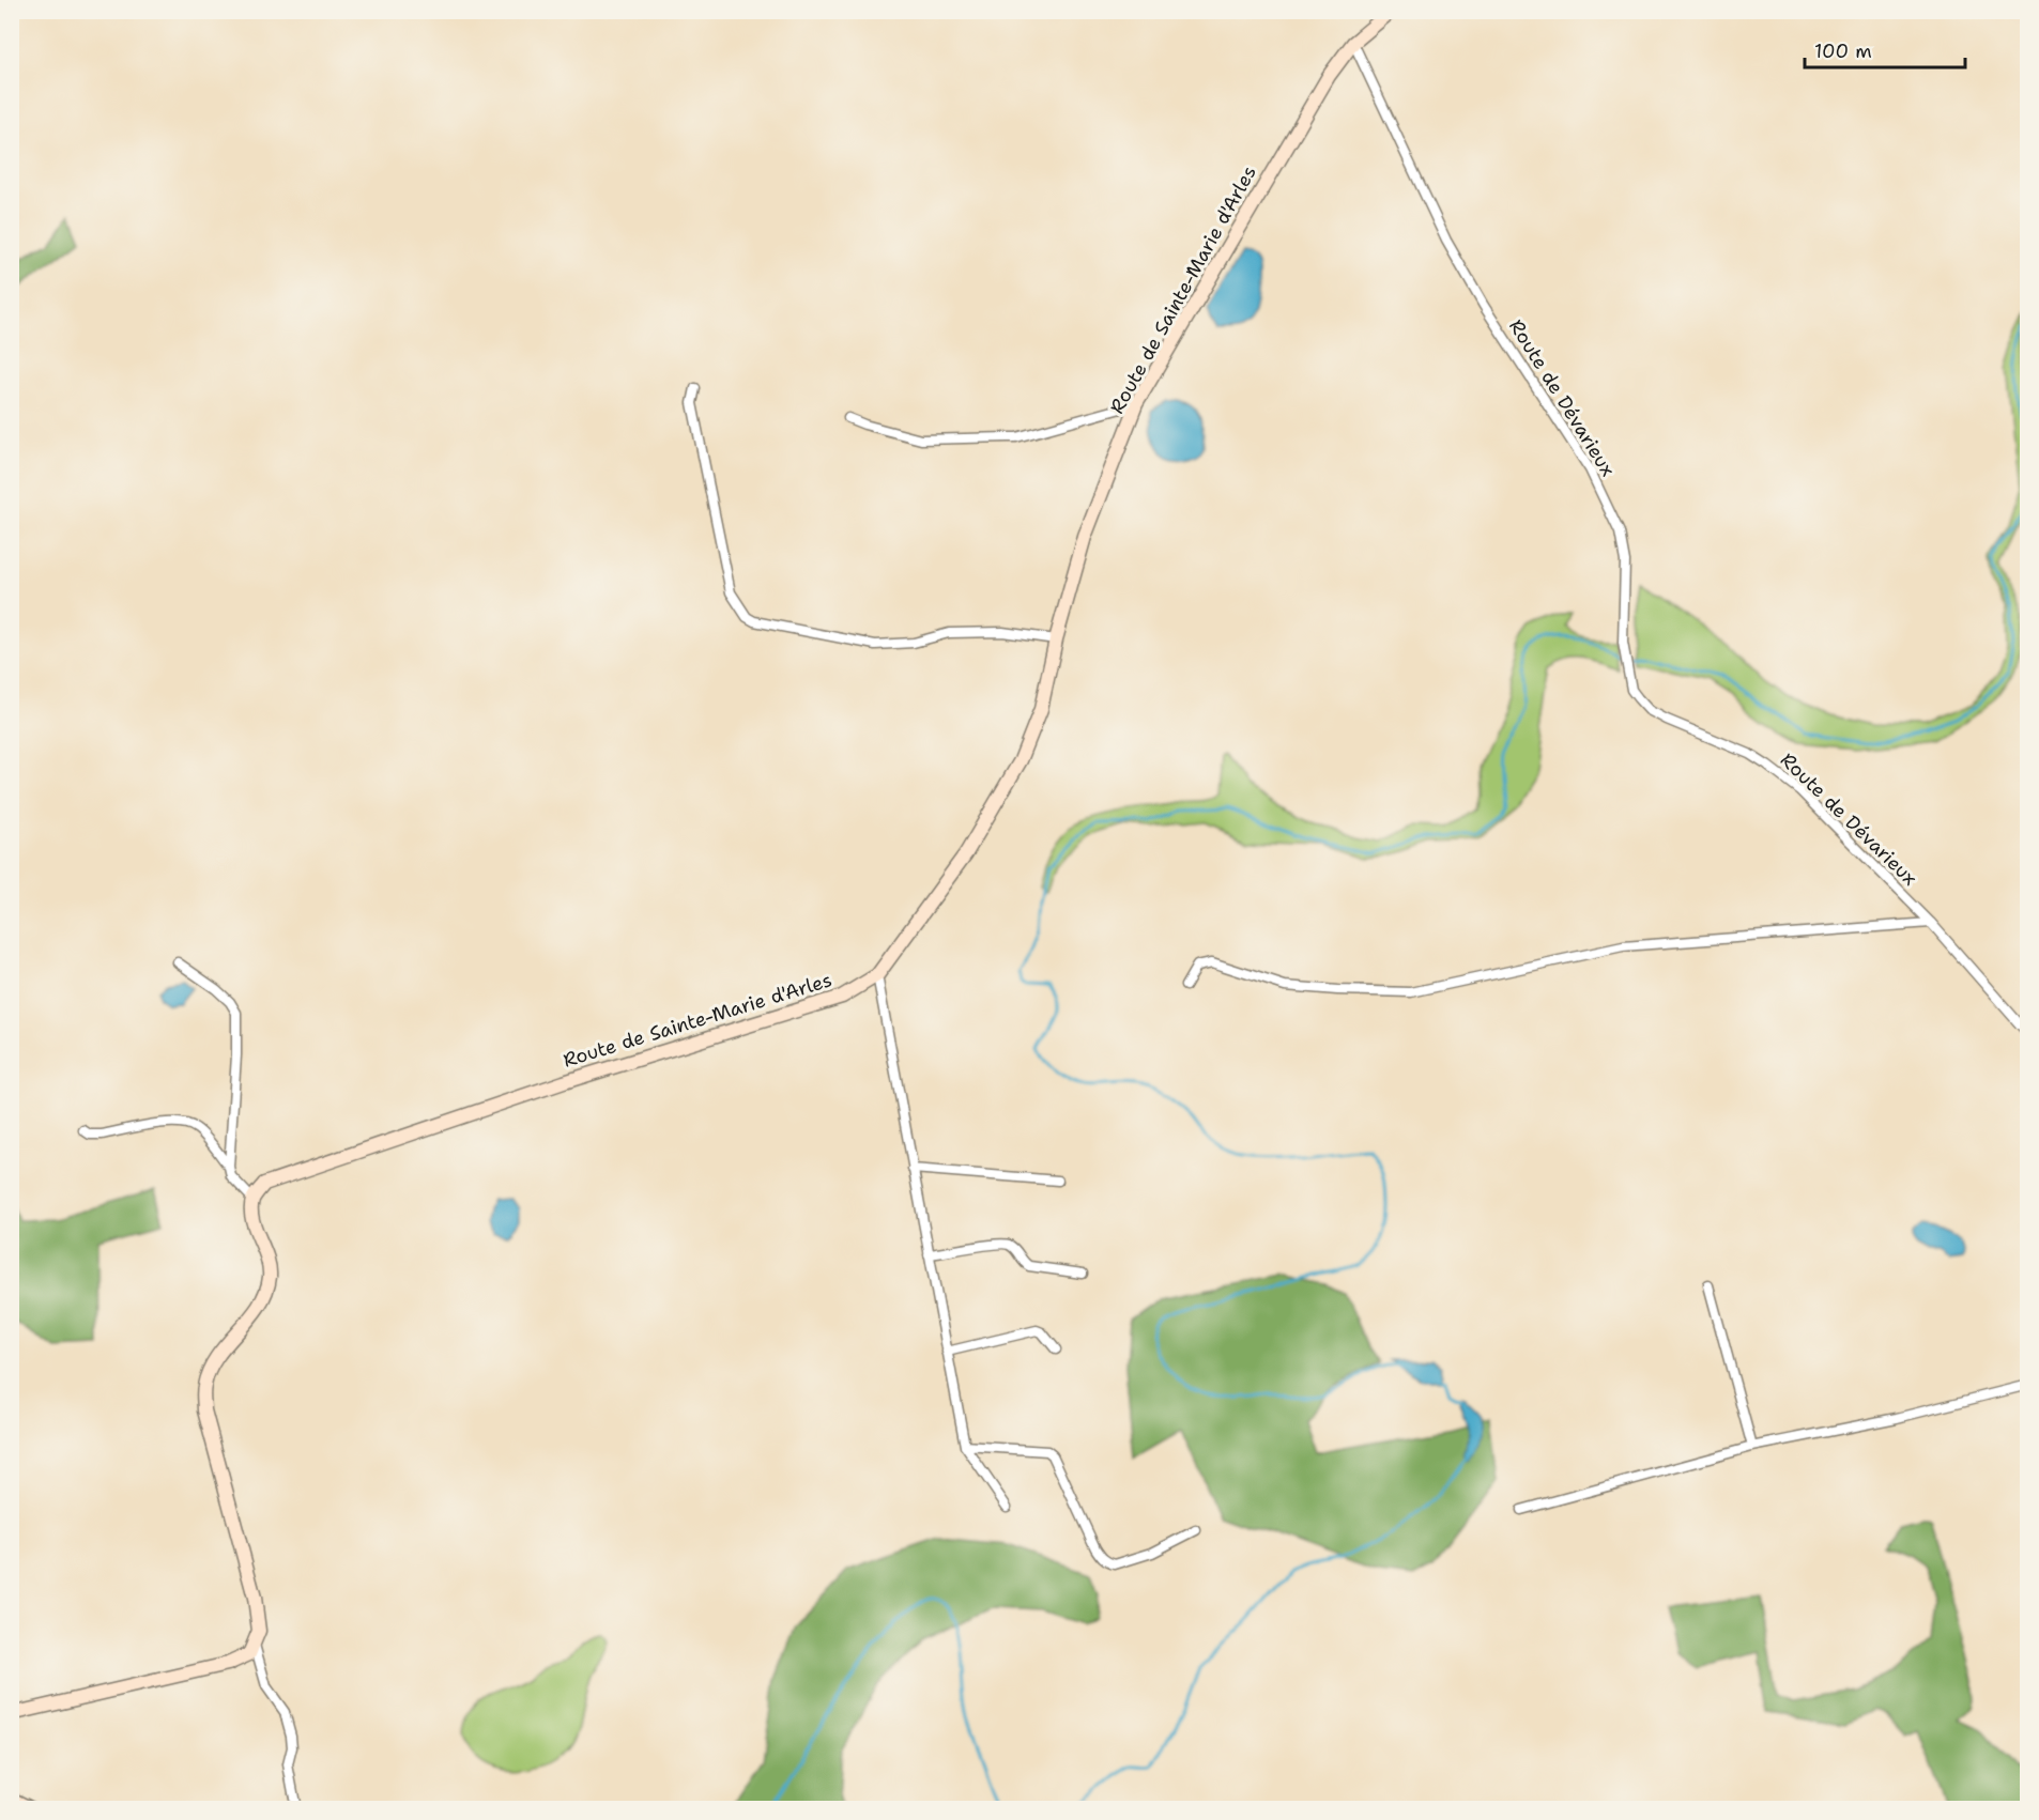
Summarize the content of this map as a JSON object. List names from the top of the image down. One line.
{"streets":{"main road":["Route de Sainte-Marie d'Arles"],"street":["Route de Dévarieux"]},"crossings":[["Route de Sainte-Marie d'Arles","Route de Dévarieux"]],"scale_bar":"100 m"}
